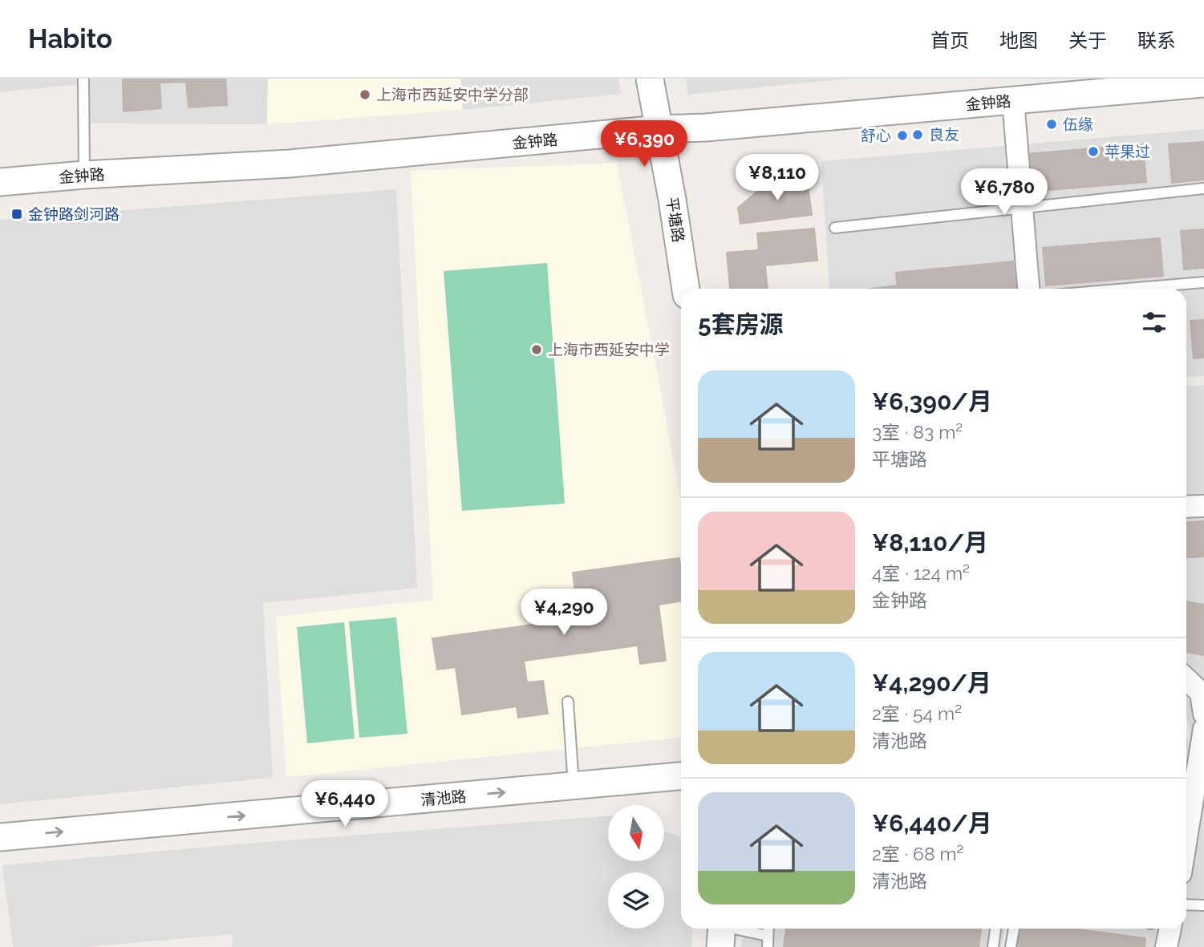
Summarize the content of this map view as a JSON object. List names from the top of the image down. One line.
{"streets":{"street":["金钟路","平塘路","清池路"]},"crossings":[["金钟路","平塘路"]],"one_way":["清池路"],"places":{"other":["上海市西延安中学分部","伍缘","良友","舒心","苹果过","上海市西延安中学"],"transit":["金钟路剑河路"]},"north":"bottom","page":{"header":"Habito","nav":["首页","地图","关于","联系"],"price":["¥6,390","¥8,110","¥6,780","¥4,290","¥6,440"],"heading":"5套房源","list":[{"name":"¥6,390/月","note":"3室 · 83 m² · 平塘路"},{"name":"¥8,110/月","note":"4室 · 124 m² · 金钟路"},{"name":"¥4,290/月","note":"2室 · 54 m² · 清池路"},{"name":"¥6,440/月","note":"2室 · 68 m² · 清池路"}]}}
